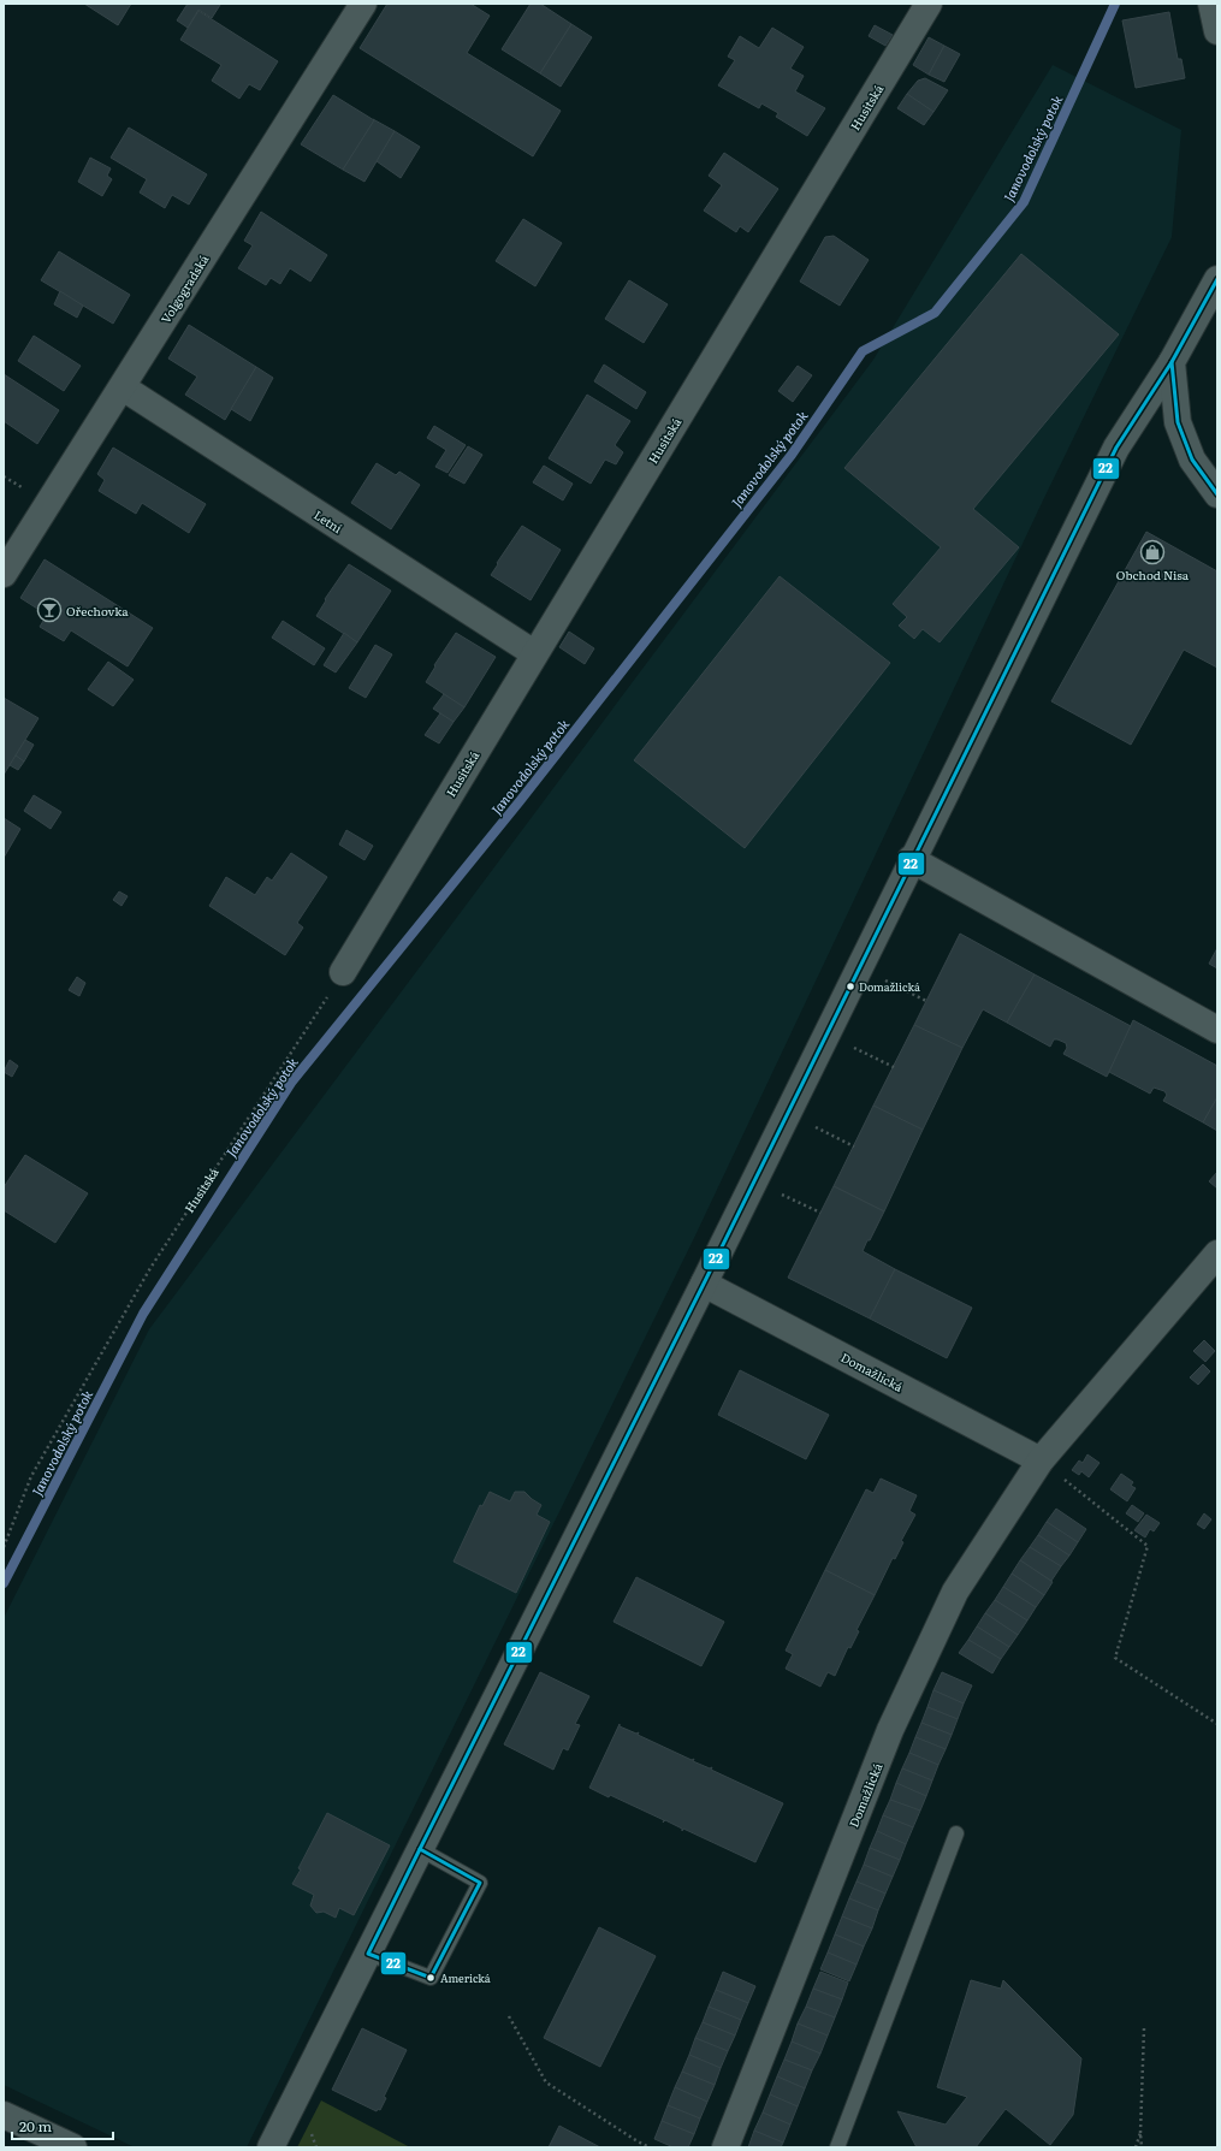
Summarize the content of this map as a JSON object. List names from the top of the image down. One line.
{"streets":{"street":["Husitská","Volgogradská","Letní","Domažlická"]},"crossings":[["Husitská","Letní"],["Volgogradská","Letní"]],"water":["Janovodolský potok"],"places":{"shop":["Obchod Nisa"],"bar":["Ořechovka"],"other":["Domažlická","Americká"]},"lines":["transit line 22"],"scale_bar":"20 m"}
